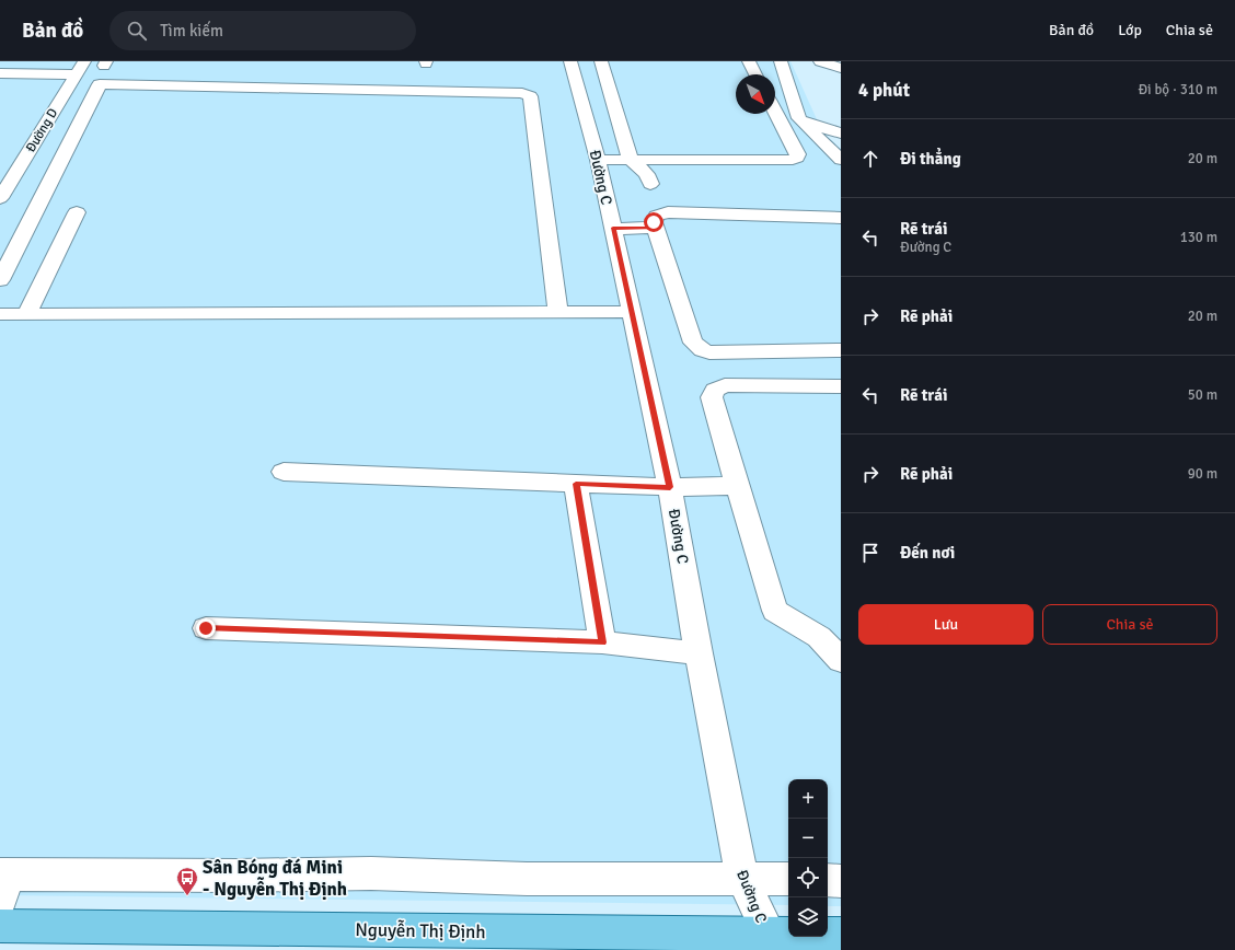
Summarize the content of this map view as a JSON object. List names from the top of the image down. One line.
{"streets":{"main road":["Nguyễn Thị Định"],"street":["Đường D","Đường C"]},"crossings":[["Đường C","Nguyễn Thị Định"]],"places":{"bus stop":["Sân Bóng đá Mini - Nguyễn Thị Định"]},"north":"bottom right","page":{"header":"Bản đồ","search":"Tìm kiếm","nav":["Bản đồ","Lớp","Chia sẻ"],"heading":["4 phút","Đi bộ · 310 m"],"list":[["Đi thẳng","20 m"],["Rẽ trái","Đường C","130 m"],["Rẽ phải","20 m"],["Rẽ trái","50 m"],["Rẽ phải","90 m"],"Đến nơi"],"buttons":["Lưu","Chia sẻ"],"map_buttons":["+","−"]}}
